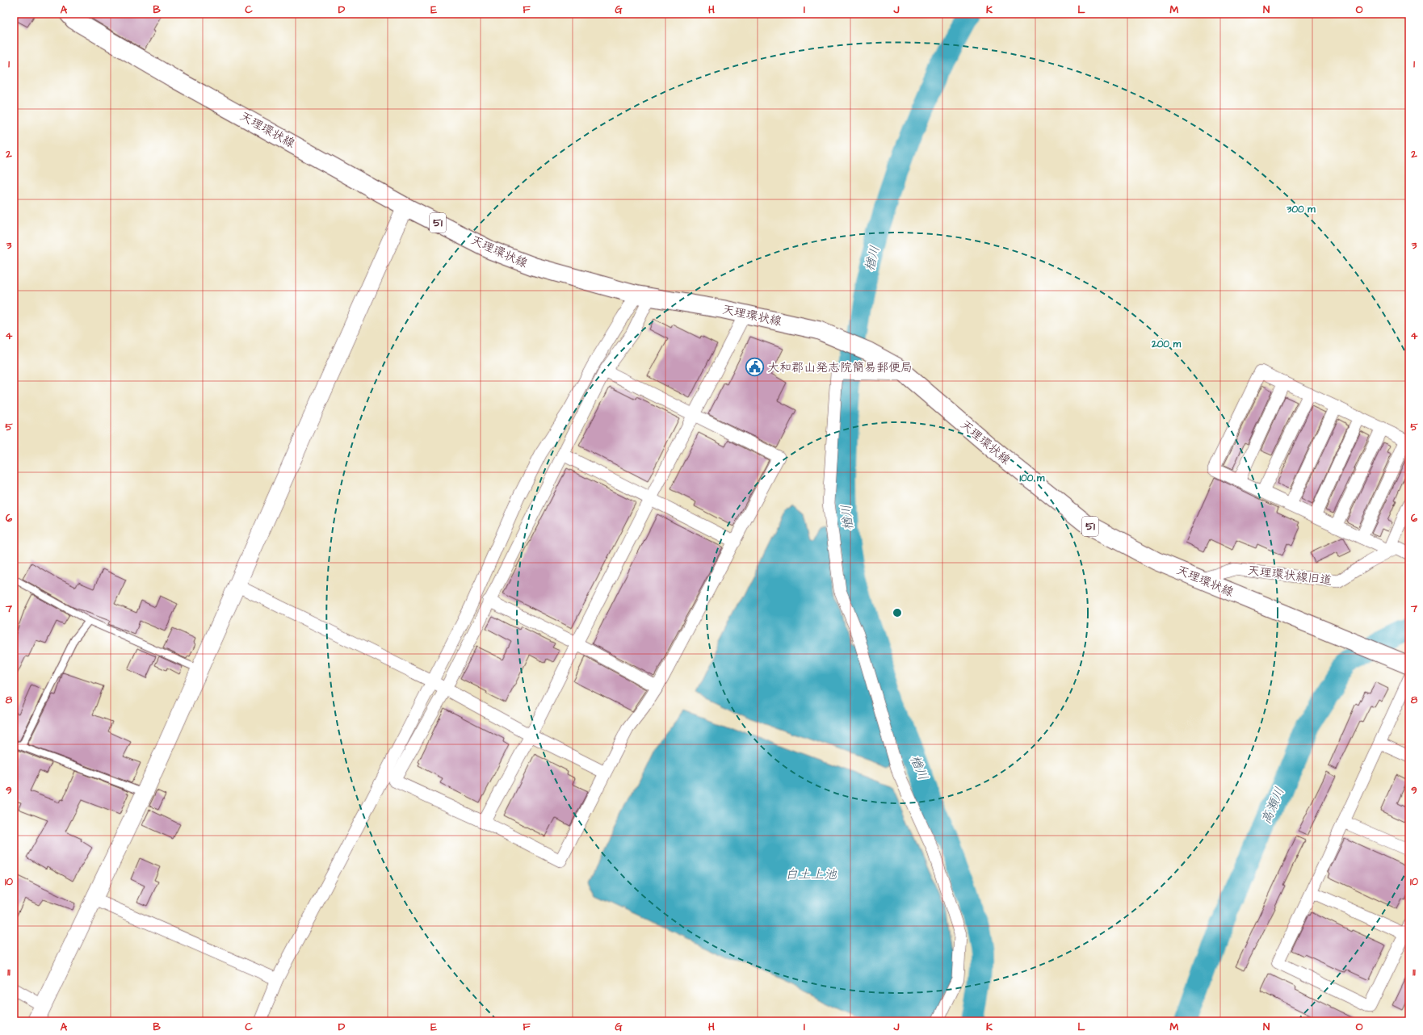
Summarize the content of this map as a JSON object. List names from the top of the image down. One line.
{"streets":{"main road":["天理環状線","51"],"street":["天理環状線旧道"]},"crossings":[["天理環状線","天理環状線旧道"]],"water":["楢川","高瀬川","白土上池"],"places":{"public building":["大和郡山発志院簡易郵便局"]},"grid":{"columns":["A","B","C","D","E","F","G","H","I","J","K","L","M","N","O"],"rows":["1","2","3","4","5","6","7","8","9","10","11"]},"rings":["300 m","200 m","100 m"]}
